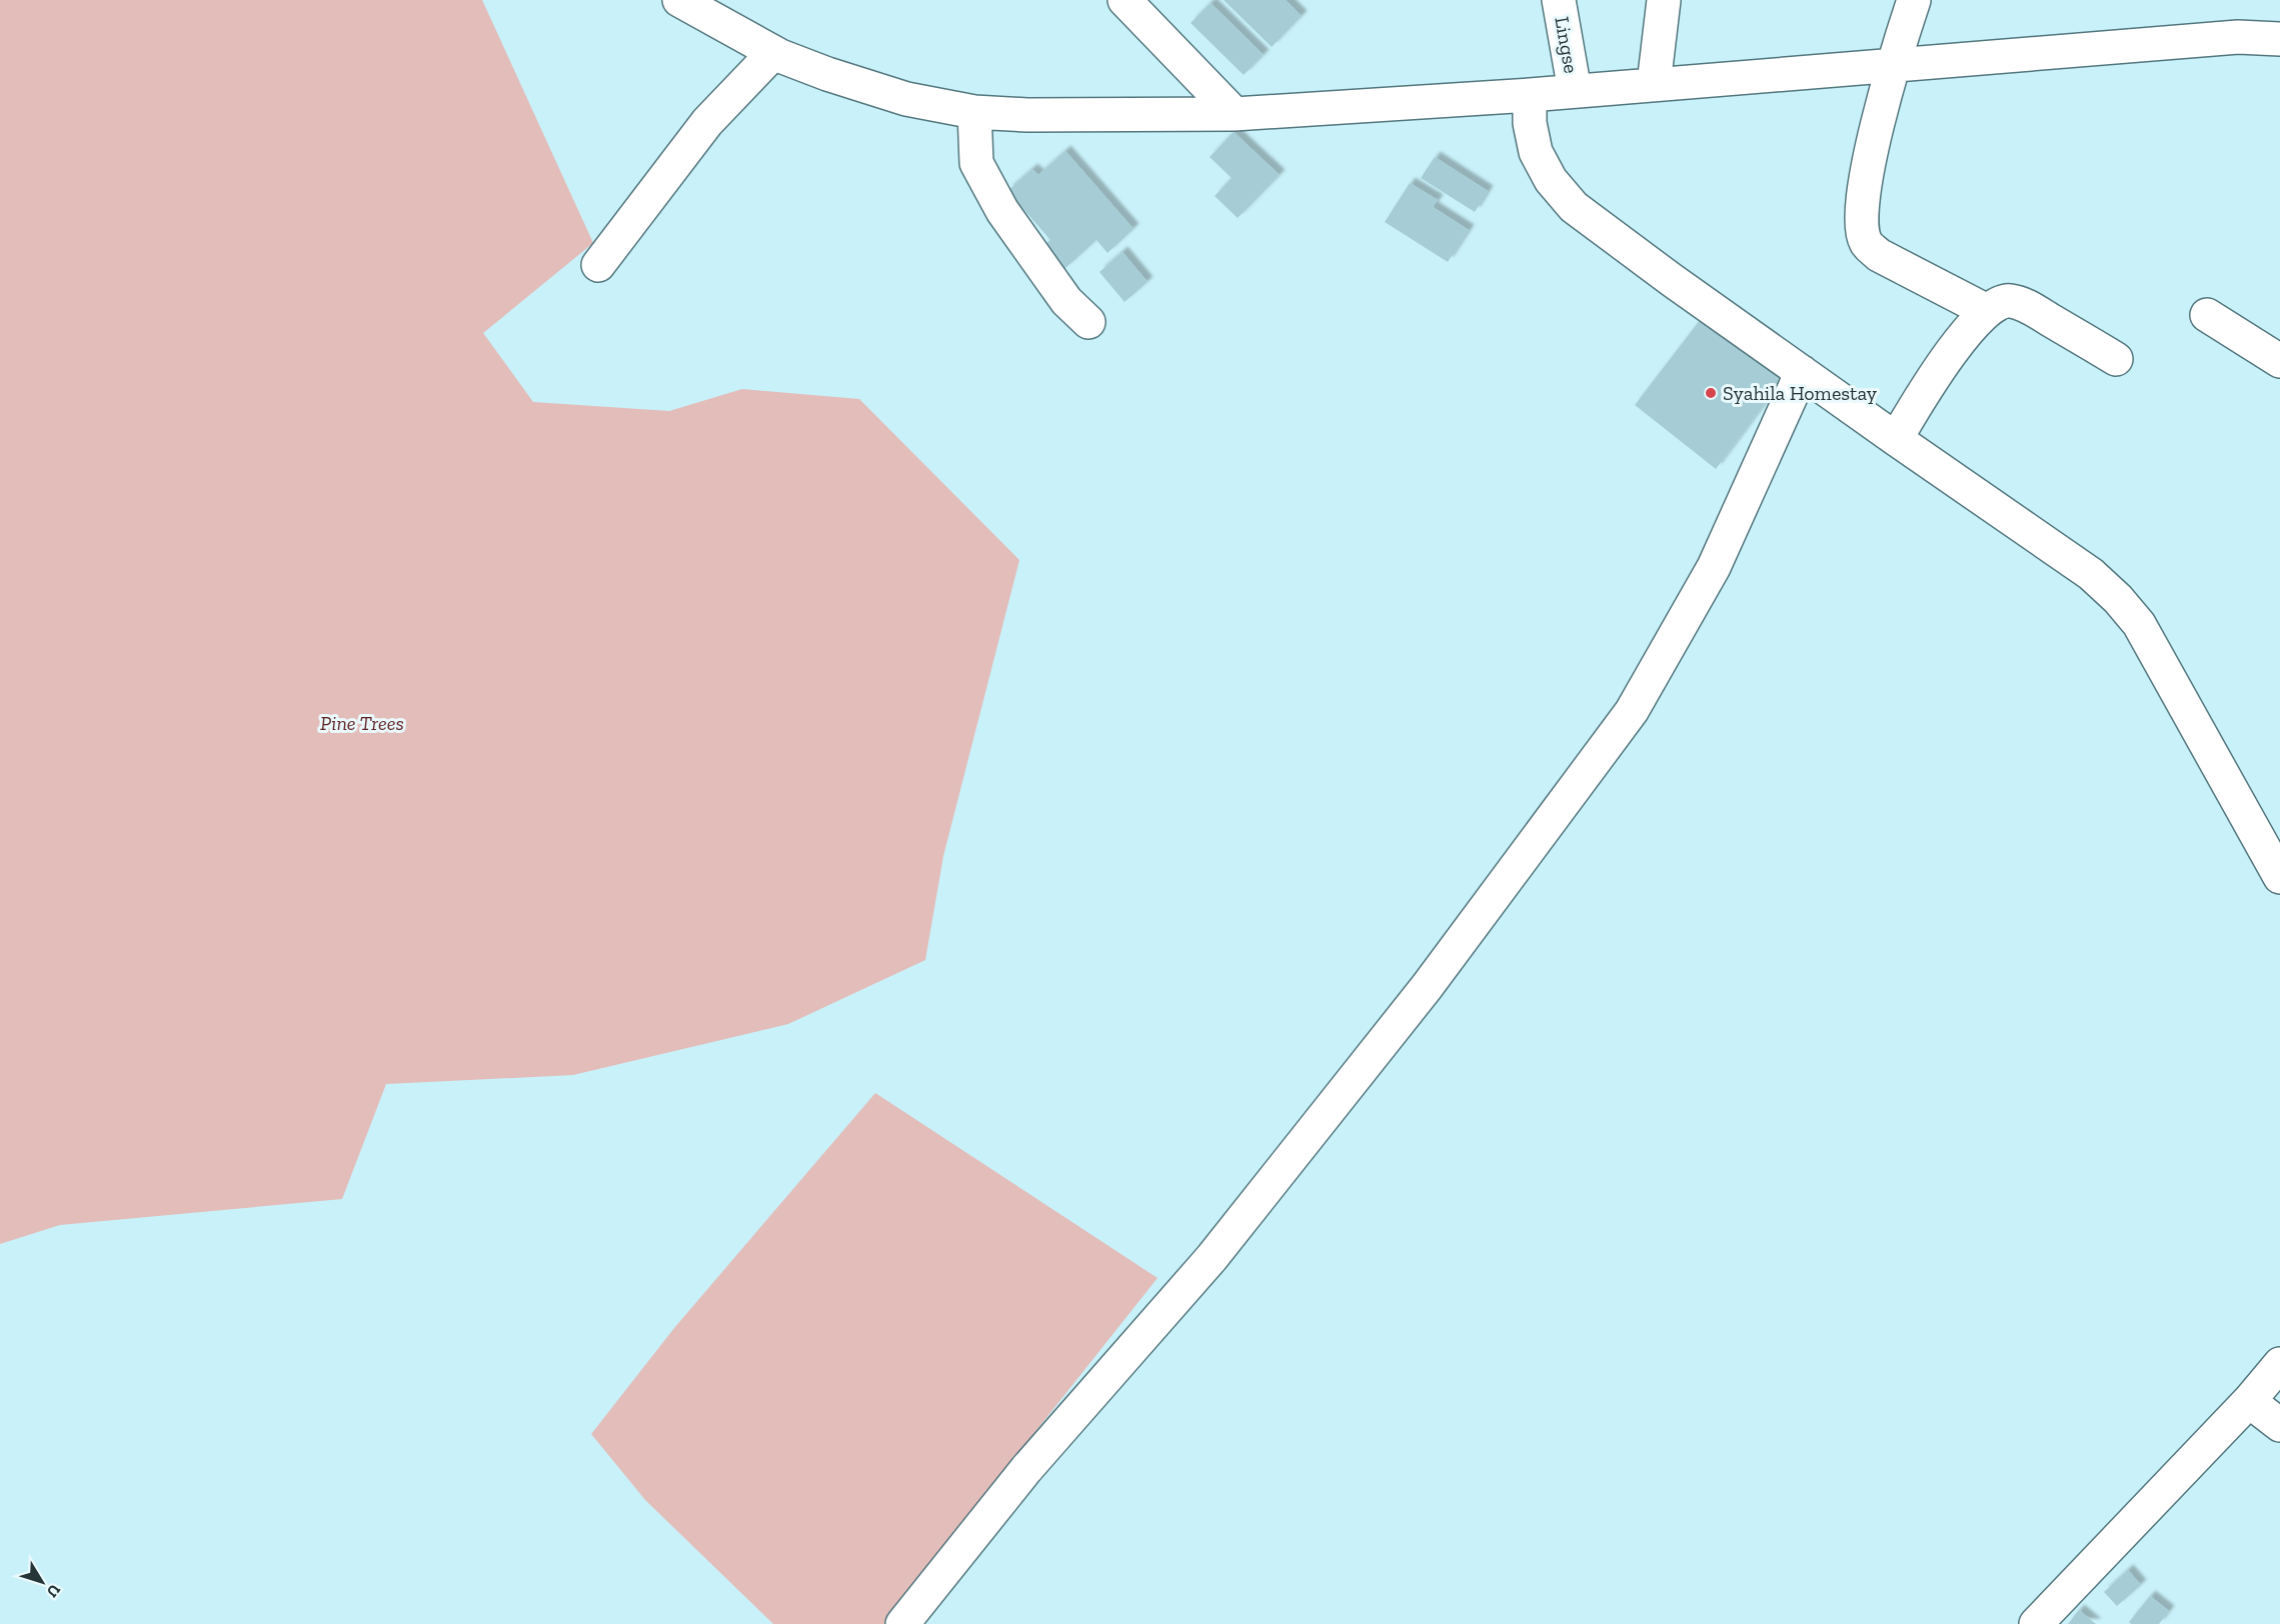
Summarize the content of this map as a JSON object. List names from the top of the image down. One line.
{"streets":{"street":["Lingse"]},"parks":["Pine Trees"],"places":["Syahila Homestay"],"north":"bottom right"}
